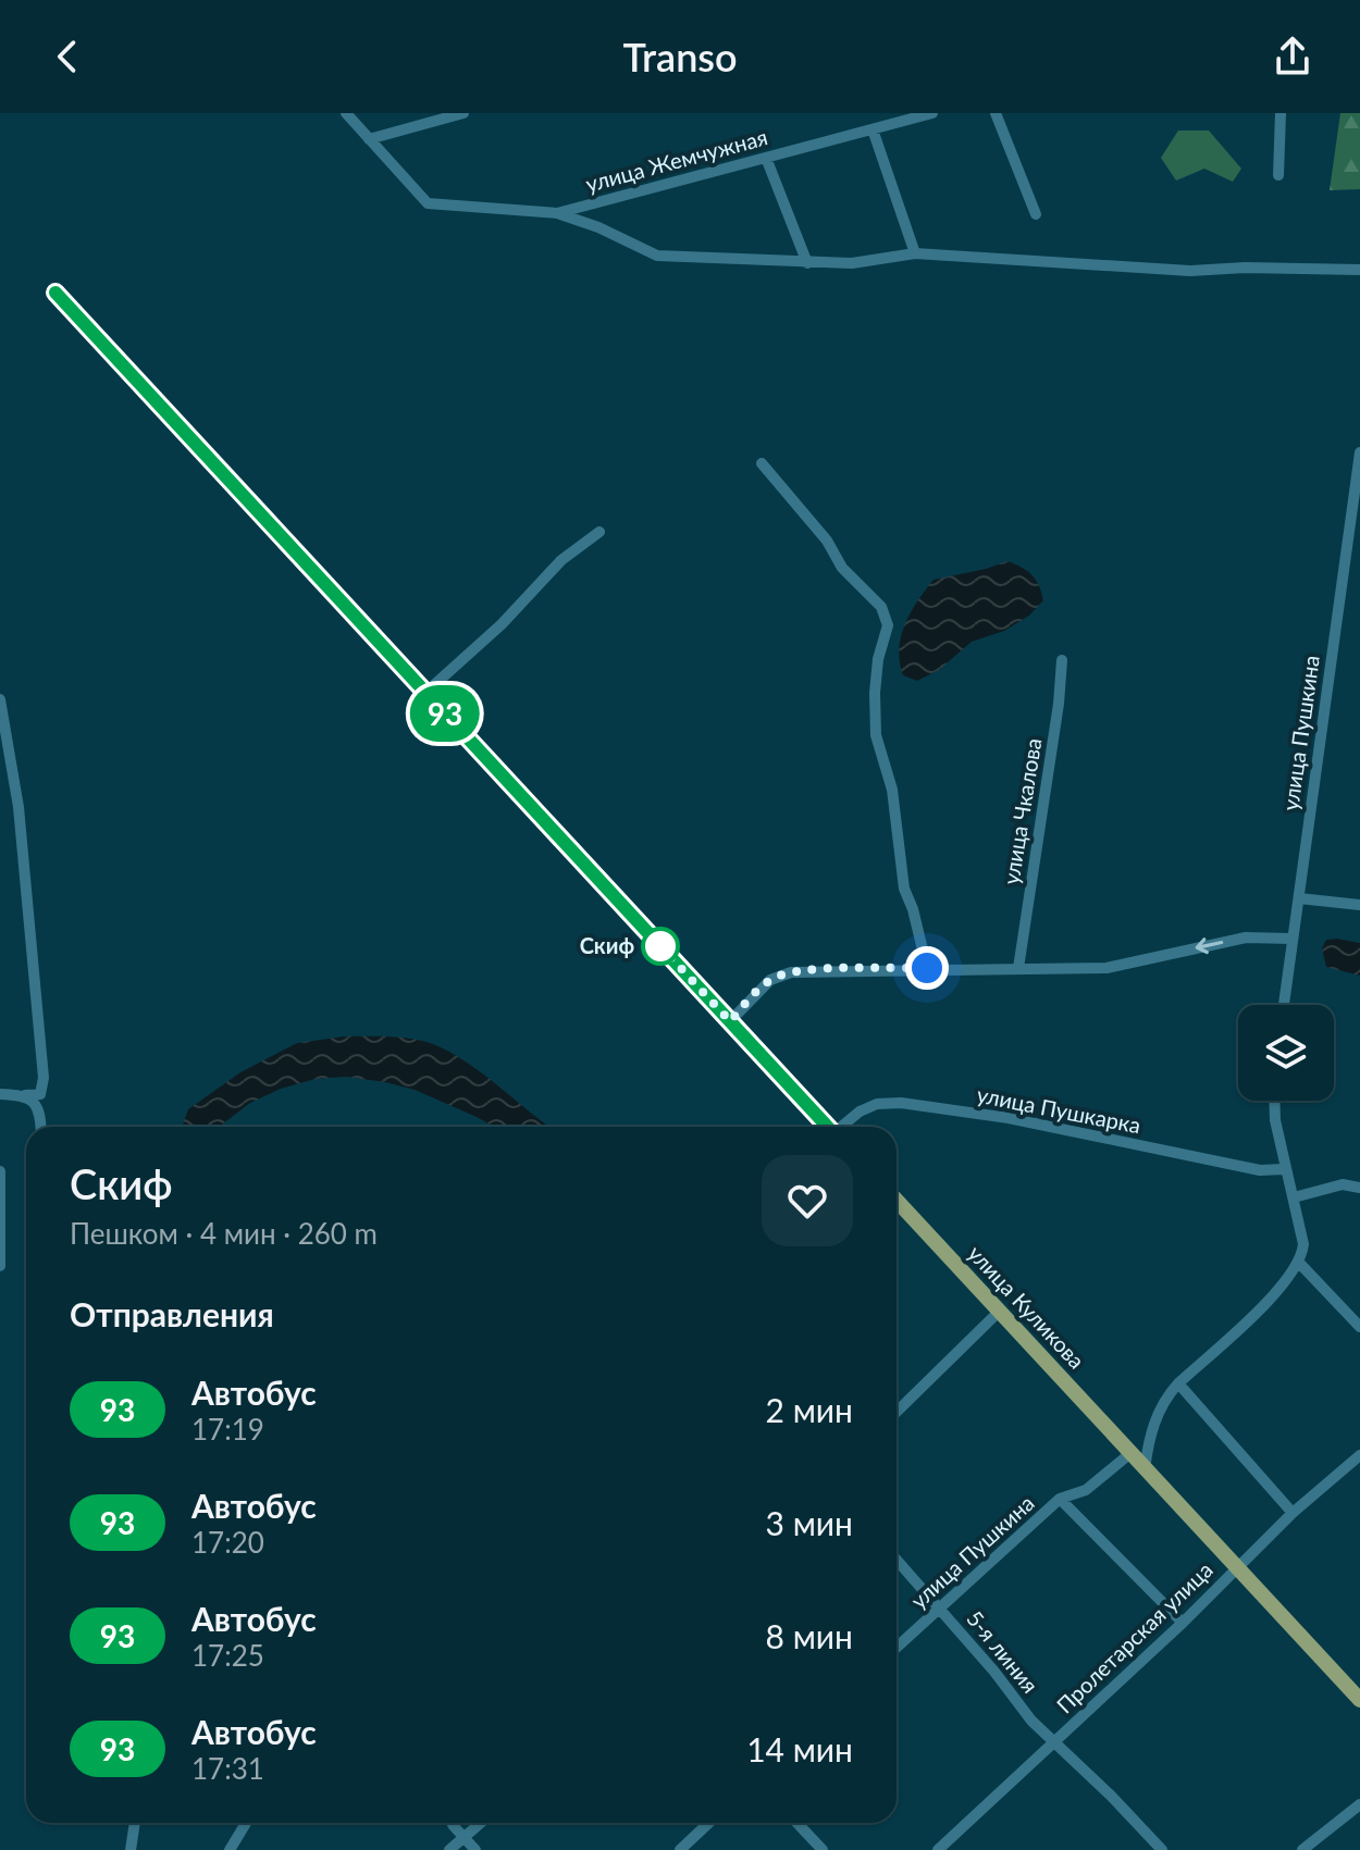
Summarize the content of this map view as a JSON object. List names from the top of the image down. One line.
{"streets":{"main road":["улица Куликова"],"street":["улица Жемчужная","улица Пушкина","улица Чкалова","улица Пушкарка","Пролетарская улица","5-я линия"]},"crossings":[["улица Пушкина","улица Куликова"],["улица Пушкина","5-я линия"],["улица Куликова","Пролетарская улица"],["Пролетарская улица","5-я линия"]],"places":["Скиф"],"lines":["bus line 93"],"page":{"header":"Transo","on_map":"93","heading":[["Скиф","Пешком · 4 мин · 260 m"],"Отправления"],"list":[{"mark":"93","name":"Автобус","note":"17:19","value":"2 мин"},{"mark":"93","name":"Автобус","note":"17:20","value":"3 мин"},{"mark":"93","name":"Автобус","note":"17:25","value":"8 мин"},{"mark":"93","name":"Автобус","note":"17:31","value":"14 мин"}]}}
